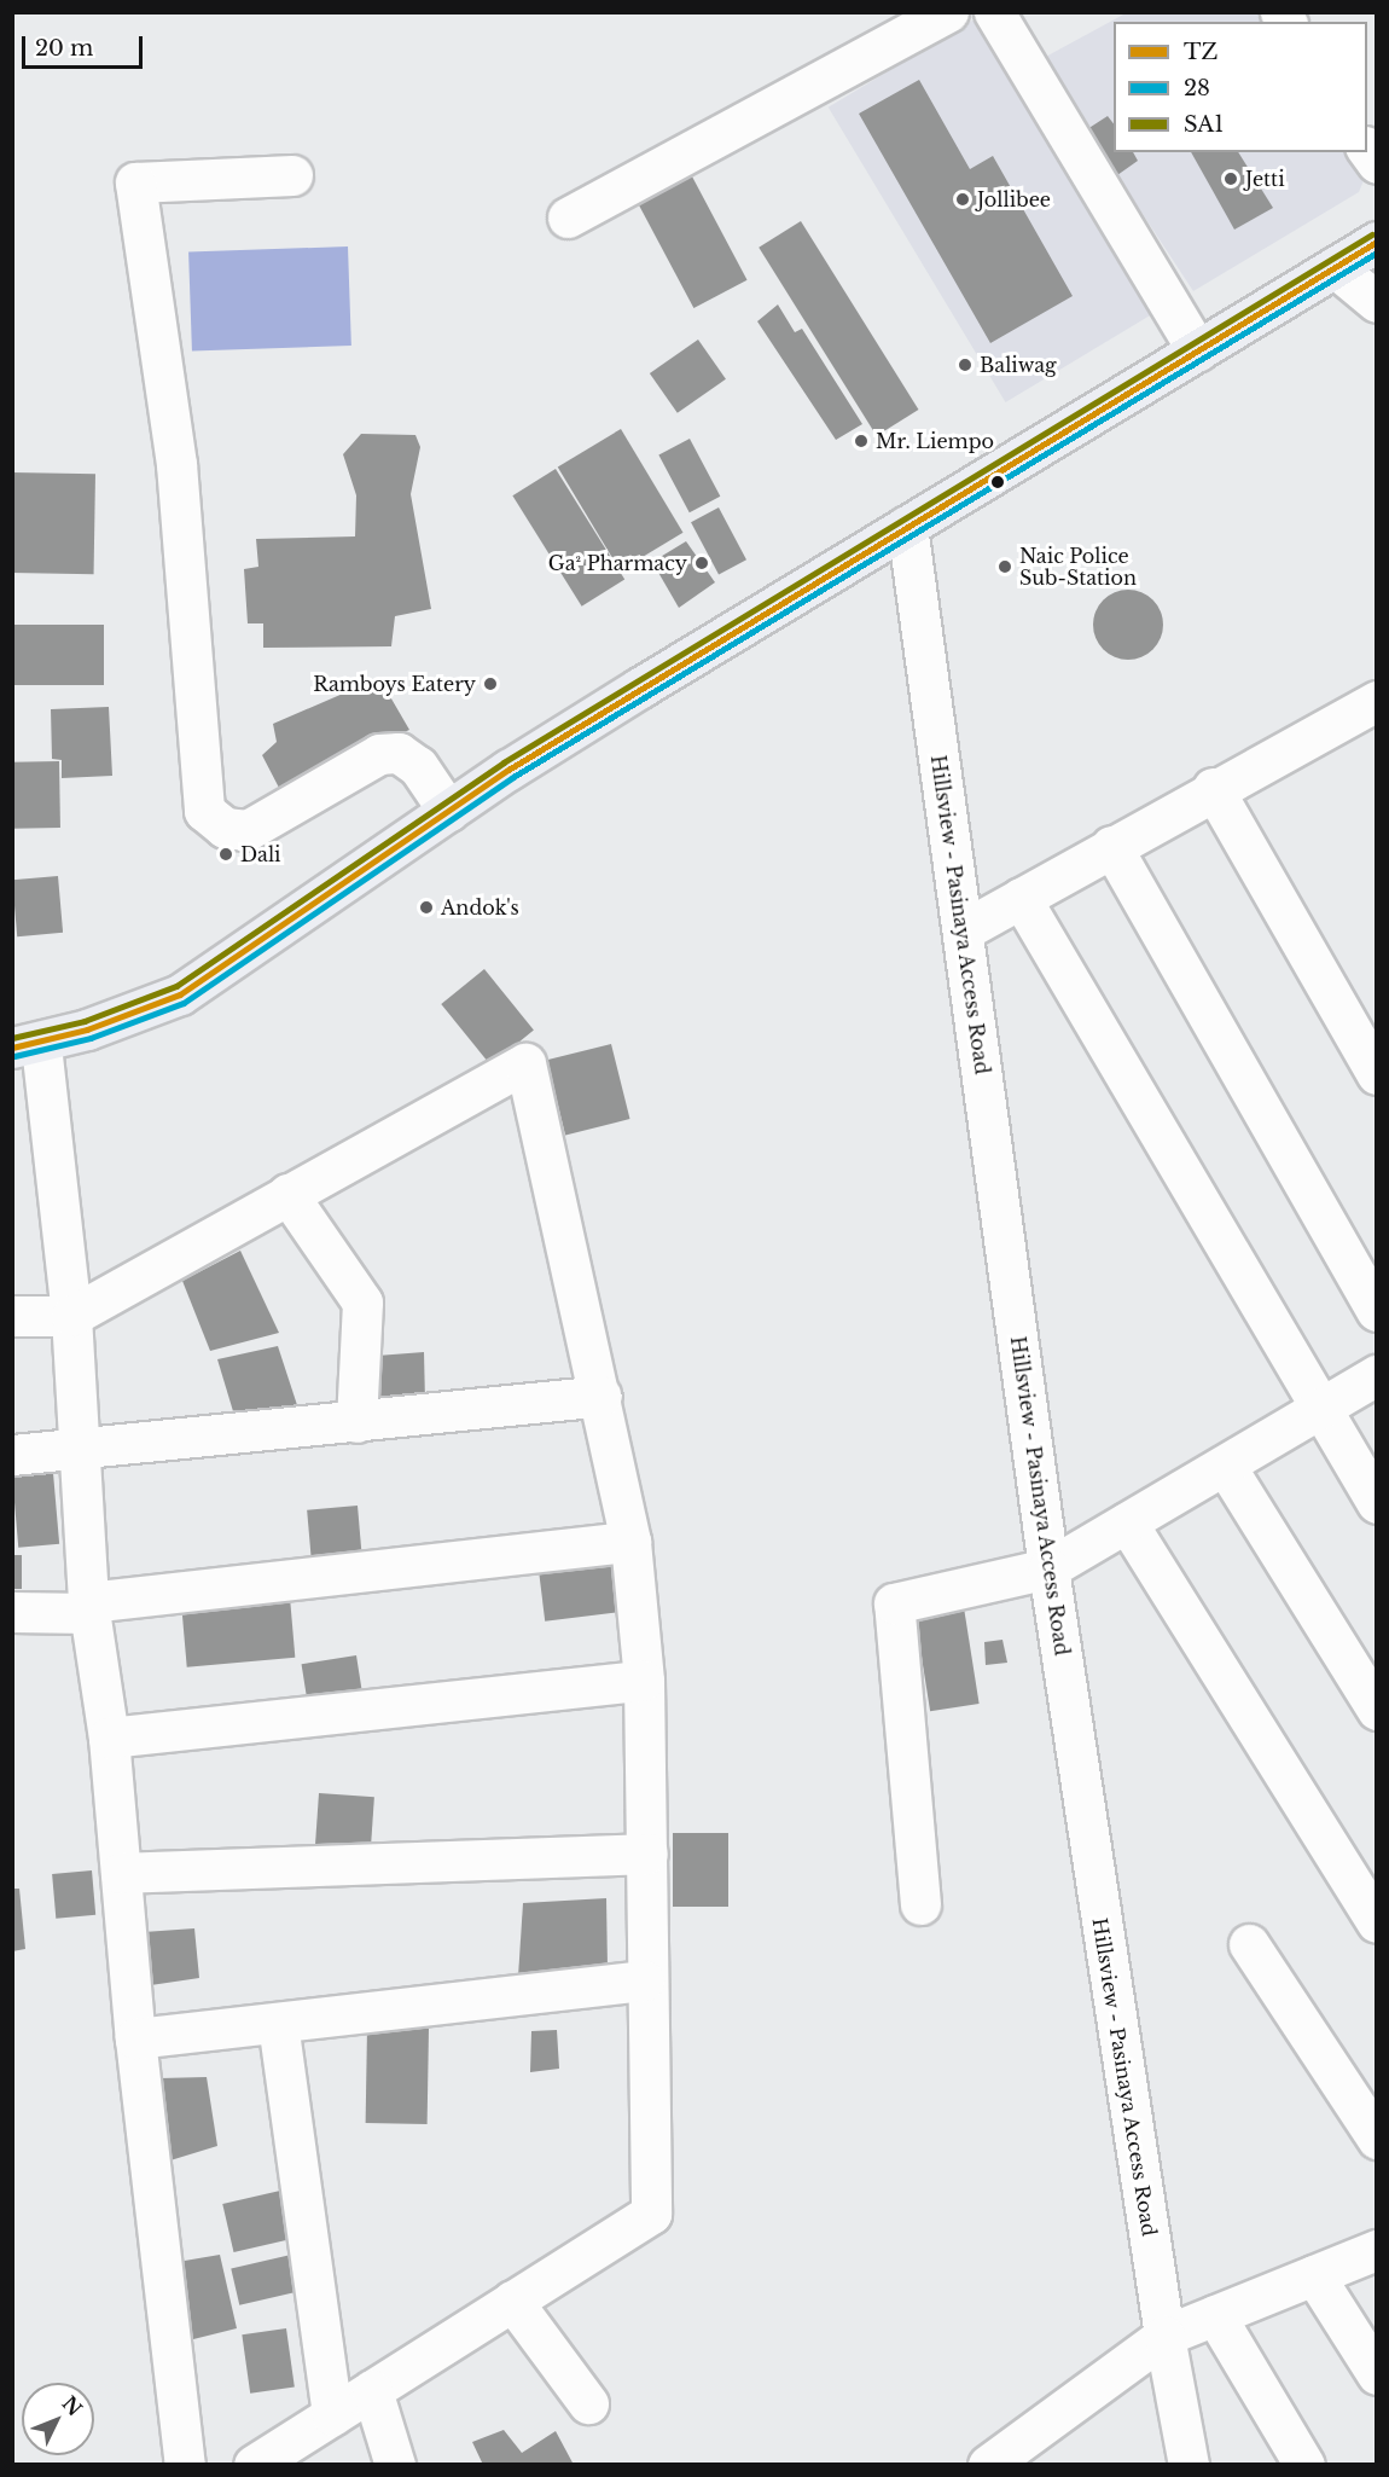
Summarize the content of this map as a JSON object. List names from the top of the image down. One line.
{"streets":{"street":["Hillsview - Pasinaya Access Road"]},"places":["Jetti","Jollibee","Baliwag","Mr. Liempo","Ga² Pharmacy","Naic Police Sub-Station","Ramboys Eatery","Dali","Andok's"],"lines":["transit line SA1","transit line TZ","transit line 28"],"legend":["TZ","28","SA1"],"scale_bar":"20 m","north":"top right"}
